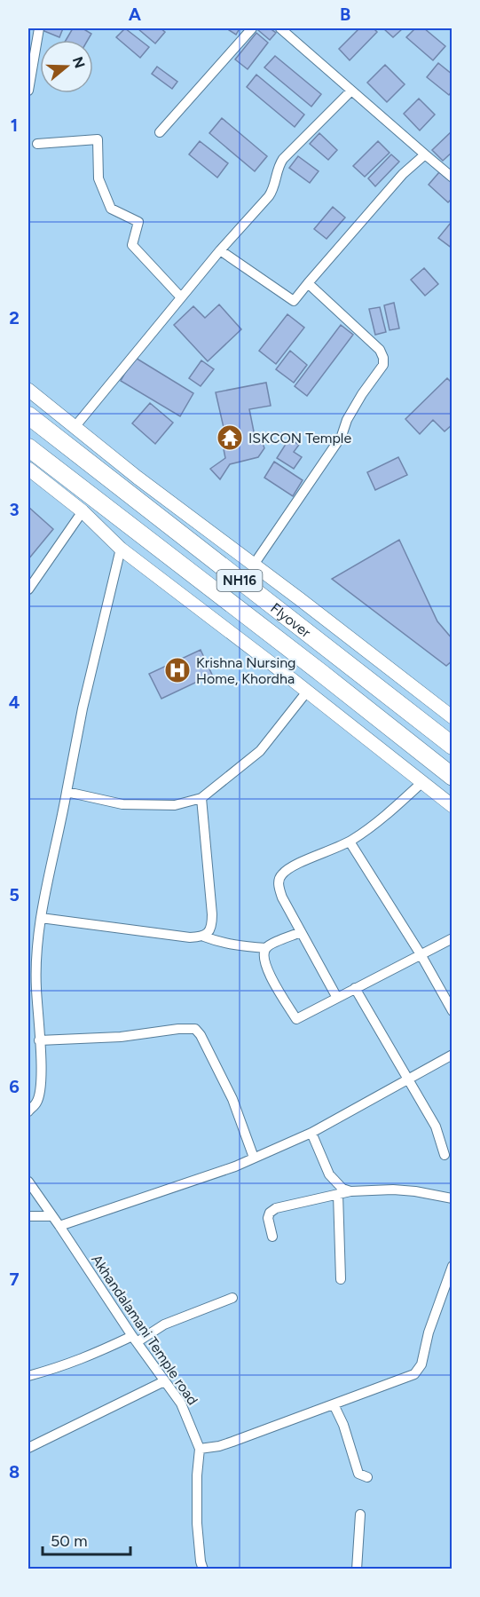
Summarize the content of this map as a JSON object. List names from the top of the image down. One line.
{"streets":{"highway":["NH16","Flyover"],"street":["Akhandalamani Temple road"]},"places":{"temple":["ISKCON Temple"],"hospital":["Krishna Nursing Home, Khordha"]},"scale_bar":"50 m","north":"right","grid":{"columns":["A","B"],"rows":["1","2","3","4","5","6","7","8"]}}
